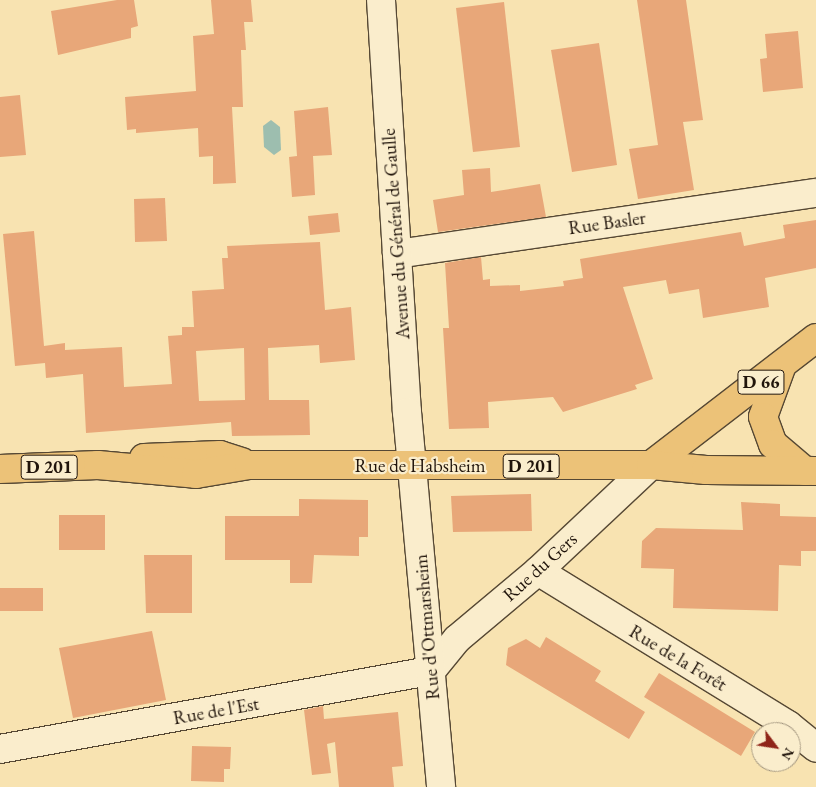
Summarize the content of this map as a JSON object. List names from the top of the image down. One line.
{"streets":{"main road":["D 66","Rue de Habsheim","D 201"],"street":["Rue Basler","Avenue du Général de Gaulle","Rue du Gers","Rue d'Ottmarsheim","Rue de la Forêt","Rue de l'Est"]},"crossings":[["Rue Basler","Avenue du Général de Gaulle"],["Avenue du Général de Gaulle","Rue de Habsheim"],["Avenue du Général de Gaulle","Rue d'Ottmarsheim"],["D 66","Rue de Habsheim"],["D 66","D 201"],["D 66","Rue du Gers"],["Rue de Habsheim","D 201"],["Rue de Habsheim","Rue du Gers"],["Rue de Habsheim","Rue d'Ottmarsheim"],["D 201","Rue du Gers"],["Rue du Gers","Rue d'Ottmarsheim"],["Rue du Gers","Rue de la Forêt"],["Rue du Gers","Rue de l'Est"],["Rue d'Ottmarsheim","Rue de l'Est"]],"north":"bottom right"}
